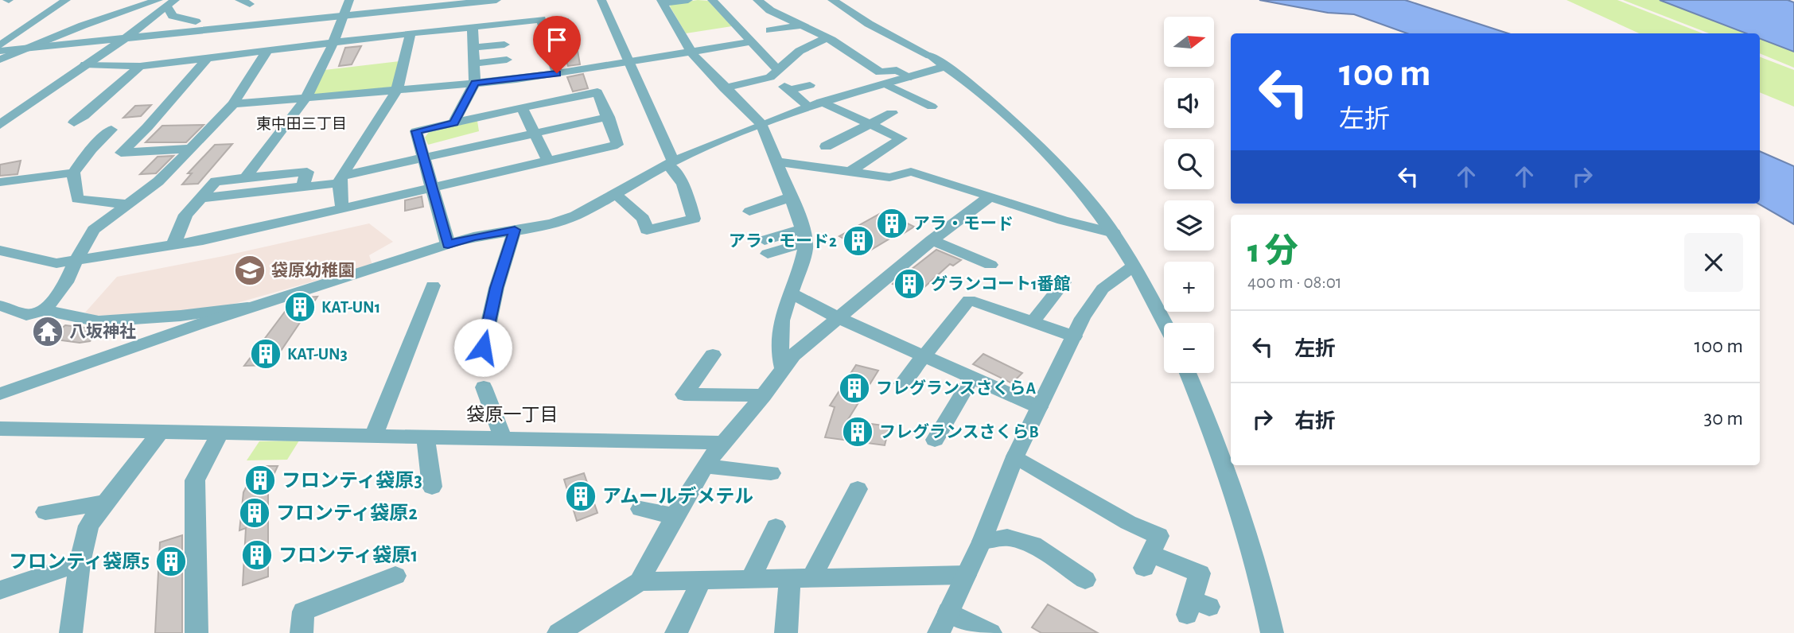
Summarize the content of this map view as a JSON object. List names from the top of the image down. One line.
{"districts":["東中田三丁目","袋原一丁目"],"places":{"building":["アラ・モード","アラ・モード2","グランコート1番館","KAT-UN1","KAT-UN3","フレグランスさくらA","フレグランスさくらB","フロンティ袋原3","アムールデメテル","フロンティ袋原2","フロンティ袋原1","フロンティ袋原5"],"school or university":["袋原幼稚園"],"temple":["八坂神社"]},"north":"right","page":{"map_buttons":["+","−"],"turn":["100 m","左折"],"heading":["1 分","400 m · 08:01"],"list":[{"name":"左折","value":"100 m"},{"name":"右折","value":"30 m"}]}}
